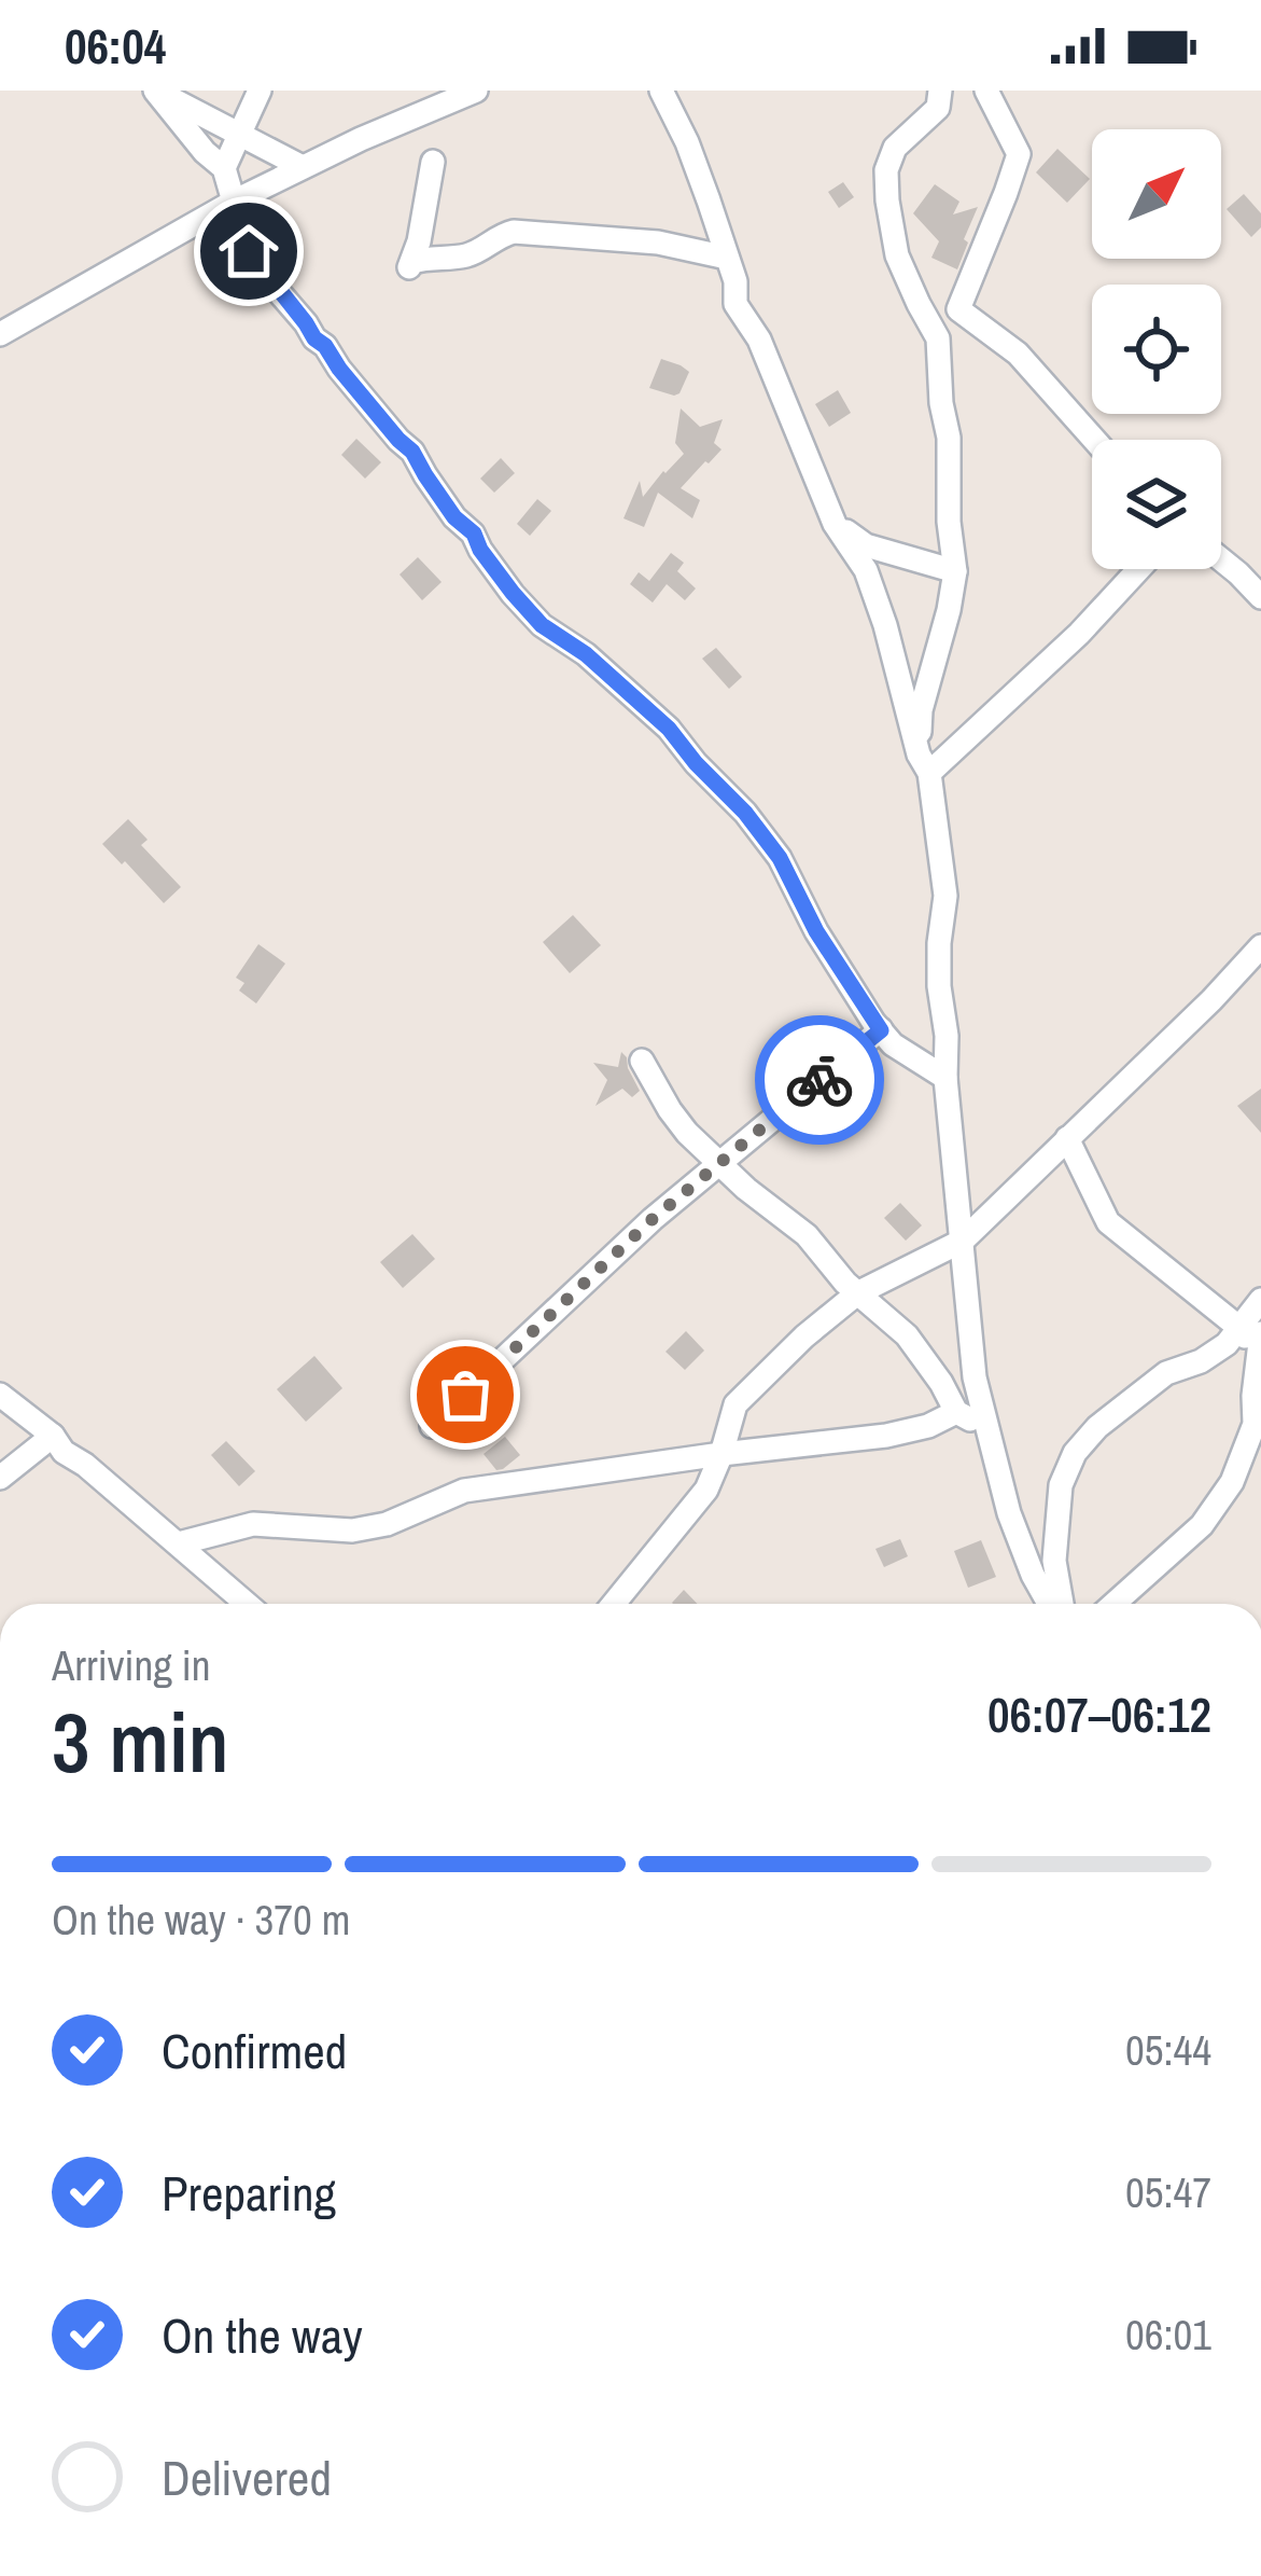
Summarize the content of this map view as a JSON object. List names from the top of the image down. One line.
{"north":"top right","page":{"status":"06:04","heading":["3 min","Arriving in","06:07–06:12"],"bar":"On the way · 370 m","list":[["Confirmed","05:44"],["Preparing","05:47"],["On the way","06:01"],"Delivered"]}}
